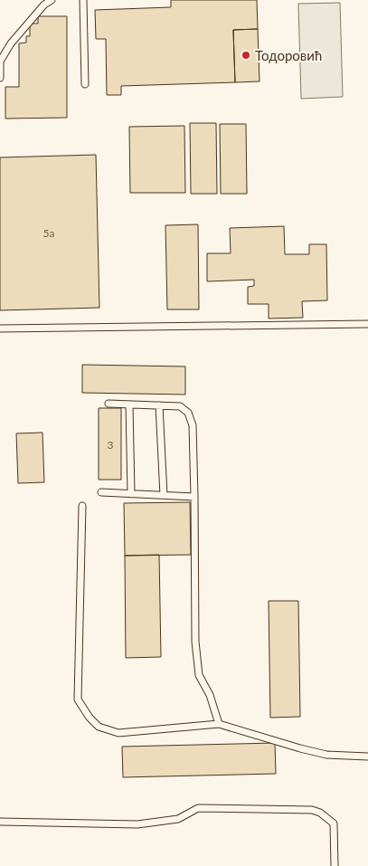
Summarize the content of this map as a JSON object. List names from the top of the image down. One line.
{"places":["Тодоровић"],"house_numbers":["5a","3"]}
